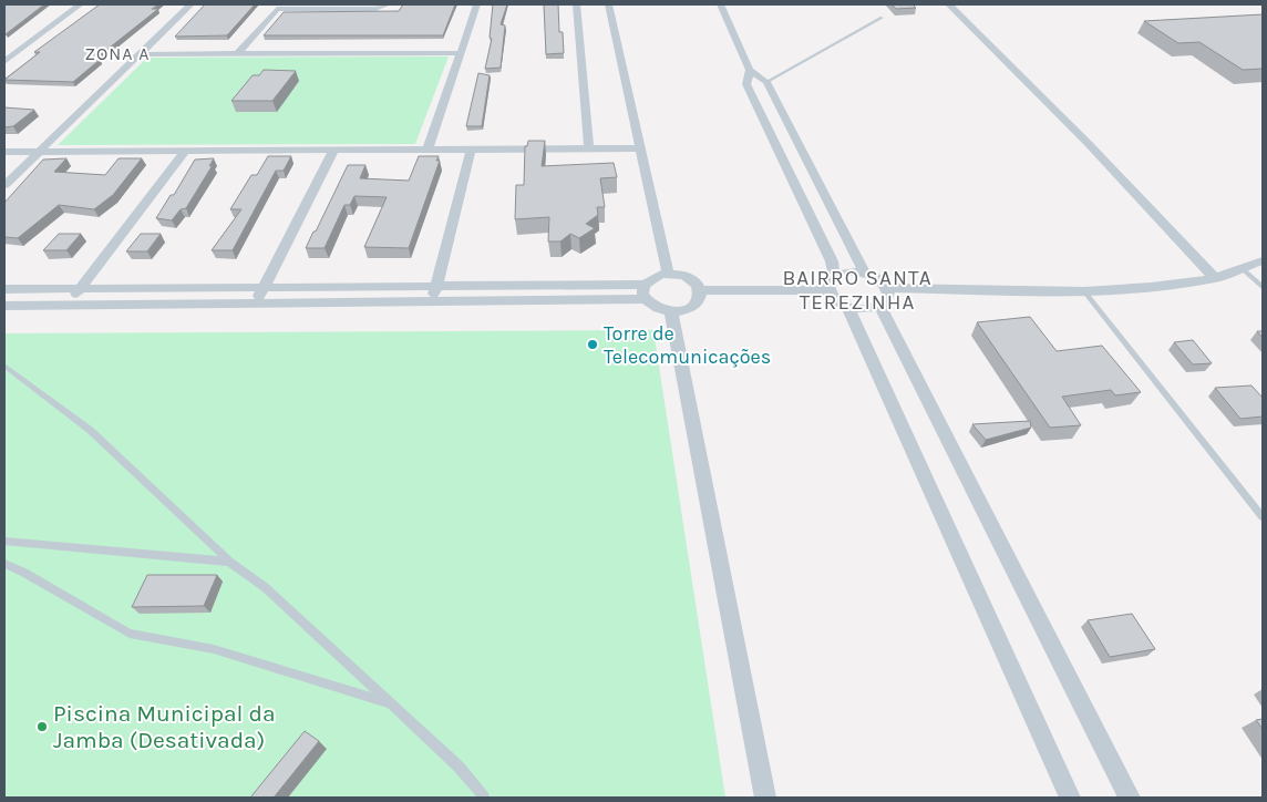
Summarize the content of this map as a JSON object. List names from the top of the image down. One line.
{"districts":["ZONA A","BAIRRO SANTA TEREZINHA"],"places":["Torre de Telecomunicações","Piscina Municipal da Jamba (Desativada)"]}
